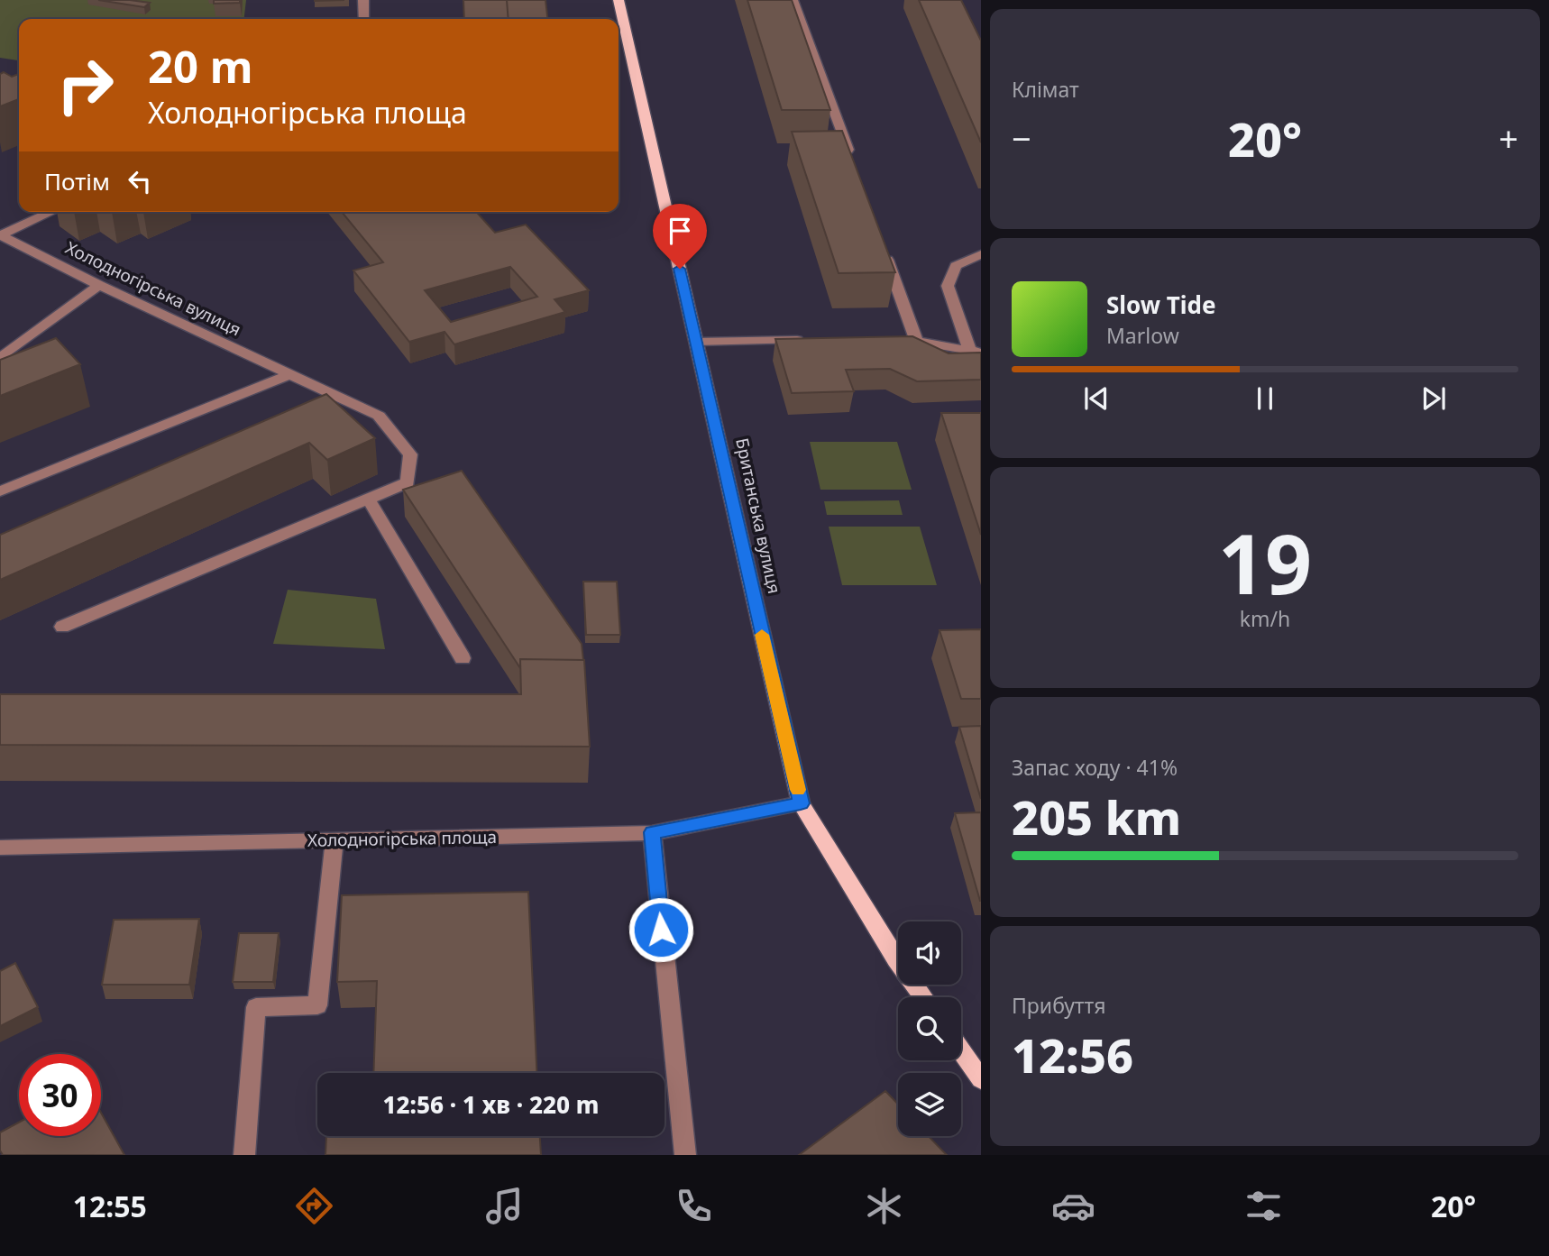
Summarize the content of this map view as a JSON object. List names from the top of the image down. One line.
{"streets":{"main road":["Британська вулиця"],"street":["Холодногірська вулиця","Холодногірська площа"]},"crossings":[["Британська вулиця","Холодногірська площа"]],"page":{"tile":["Клімат",["19","km/h"],["Запас ходу · 41%","205 km"],["Прибуття","12:56"]],"turn":["20 m","Холодногірська площа"],"heat":["−","20°","+"],"then":"Потім","song":["Slow Tide","Marlow"],"limit":"30","trip":"12:56 · 1 хв · 220 m","tabs":["12:55","20°"]}}
